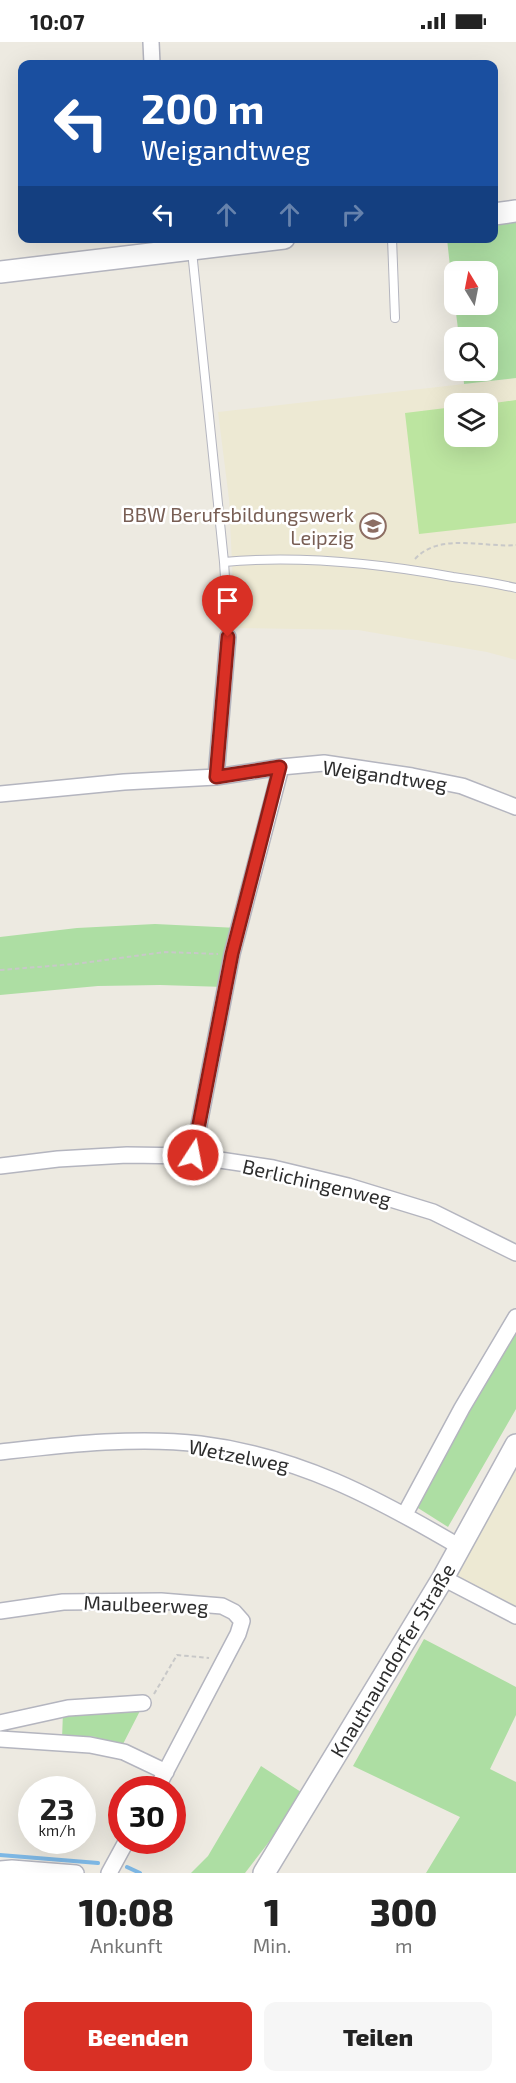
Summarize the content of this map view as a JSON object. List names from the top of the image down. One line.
{"streets":{"main road":["Knautnaundorfer Straße"],"street":["Weigandtweg","Berlichingenweg","Wetzelweg","Maulbeerweg"]},"crossings":[["Wetzelweg","Knautnaundorfer Straße"]],"places":{"school or university":["BBW Berufsbildungswerk Leipzig"]},"north":"top","page":{"status":"10:07","turn":["200 m","Weigandtweg"],"speed":"23 km/h","limit":"30","eta":["10:08","Ankunft","1","Min.","300","m"],"buttons":["Beenden","Teilen"]}}
